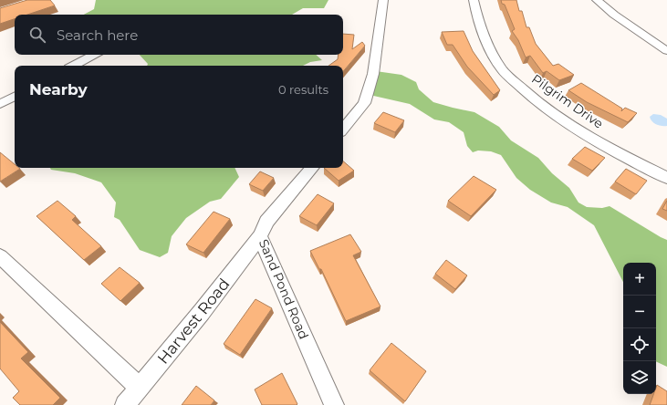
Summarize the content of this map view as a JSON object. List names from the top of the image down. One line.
{"streets":{"street":["Pilgrim Drive","Sand Pond Road","Harvest Road"]},"crossings":[["Sand Pond Road","Harvest Road"]],"page":{"search":"Search here","heading":["Nearby","0 results"],"map_buttons":["+","−"]}}
